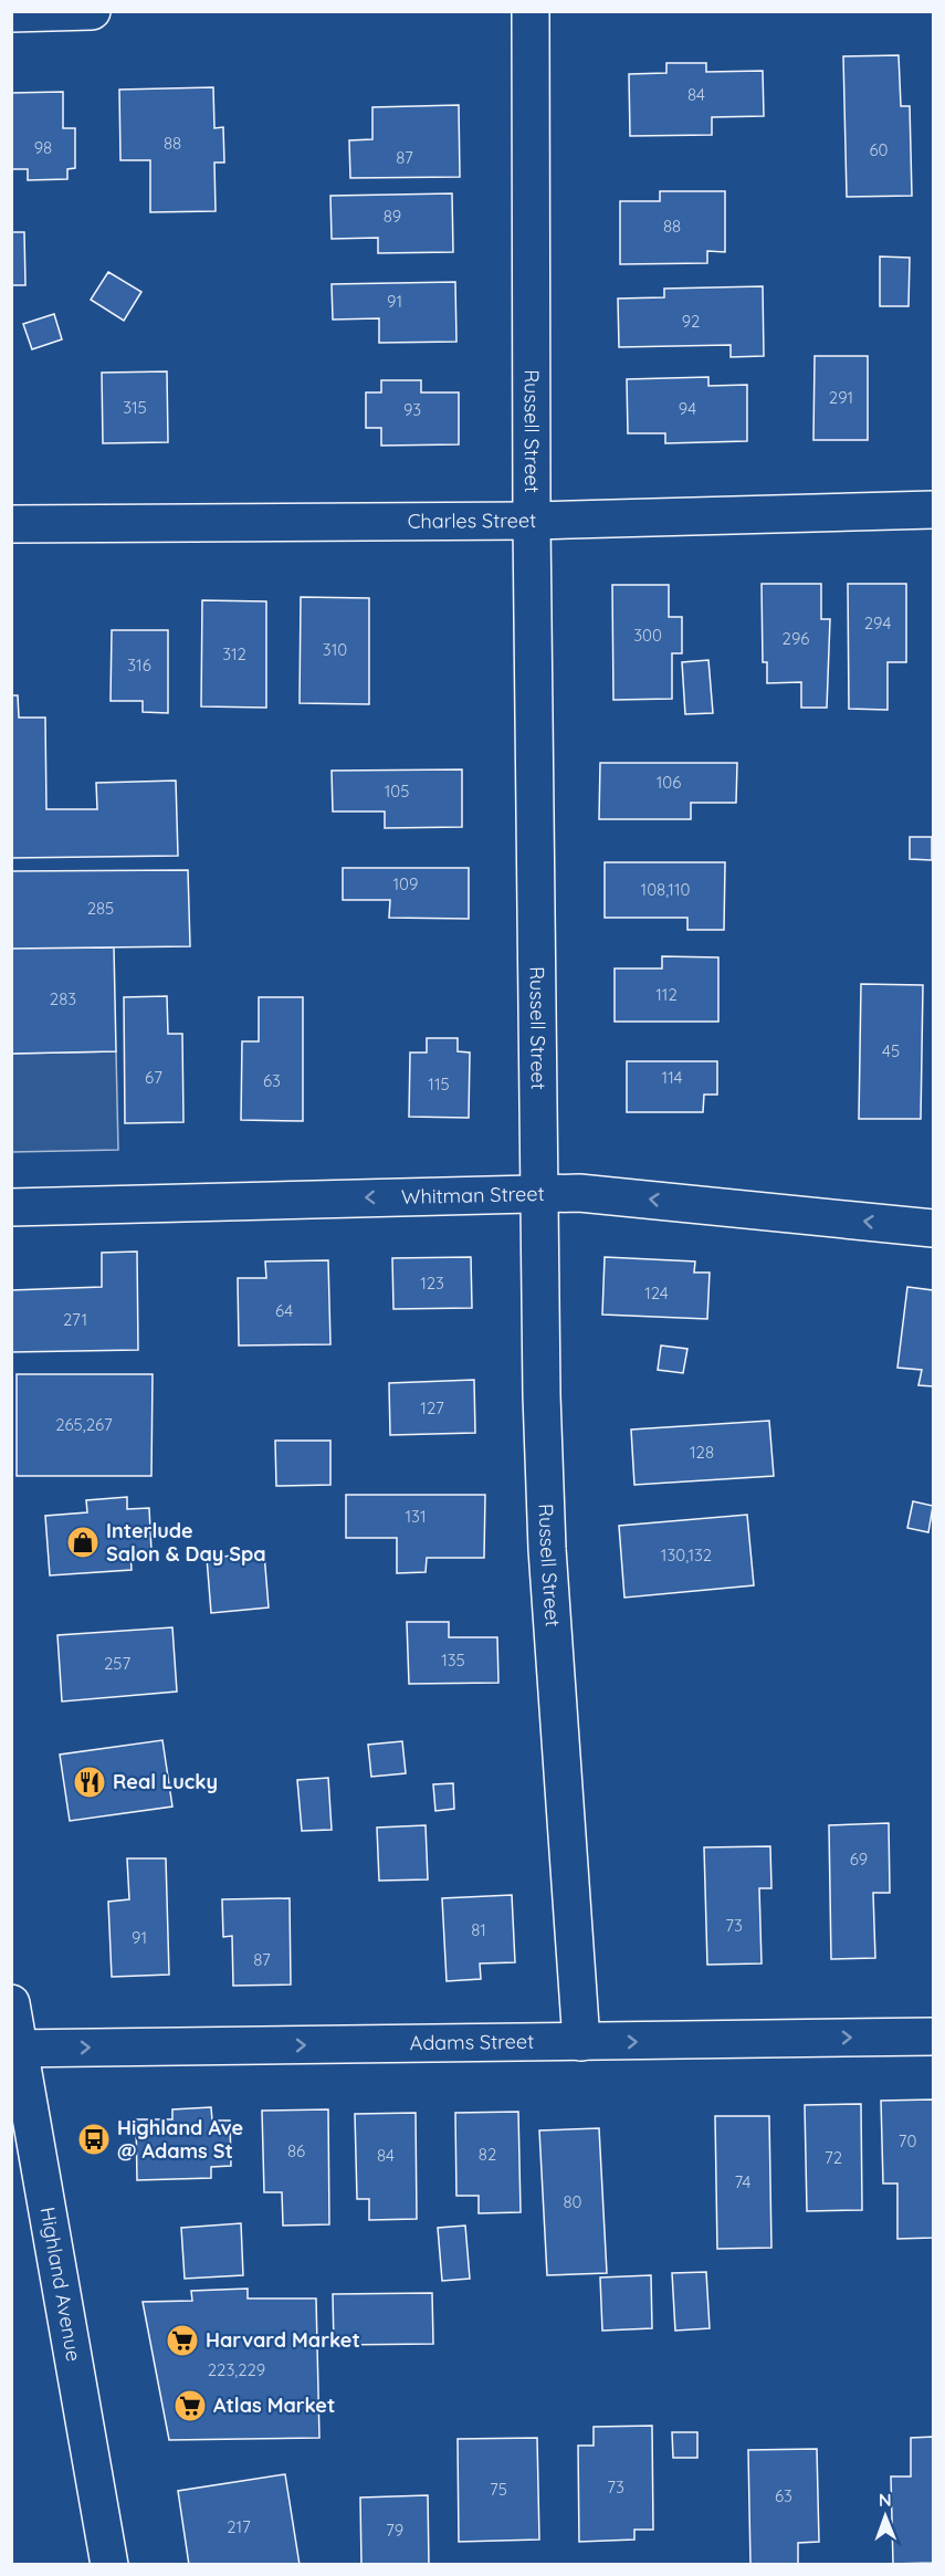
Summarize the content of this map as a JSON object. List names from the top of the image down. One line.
{"streets":{"street":["Russell Street","Charles Street","Whitman Street","Adams Street","Highland Avenue"]},"crossings":[["Russell Street","Charles Street"],["Russell Street","Whitman Street"],["Russell Street","Adams Street"],["Adams Street","Highland Avenue"]],"one_way":["Whitman Street","Adams Street"],"places":{"shop":["Interlude Salon & Day Spa"],"restaurant":["Real Lucky"],"bus stop":["Highland Ave @ Adams St"],"supermarket":["Harvard Market","Atlas Market"]},"house_numbers":["84","88","98","60","87","89","88","91","92","291","315","94","93","294","300","296","310","312","316","106","105","109","108,110","285","112","283","45","67","114","63","115","123","124","64","271","127","265,267","128","131","130,132","135","257","69","73","81","91","87","70","86","82","84","72","74","80","223,229","73","75","63","217","79"],"north":"top"}
